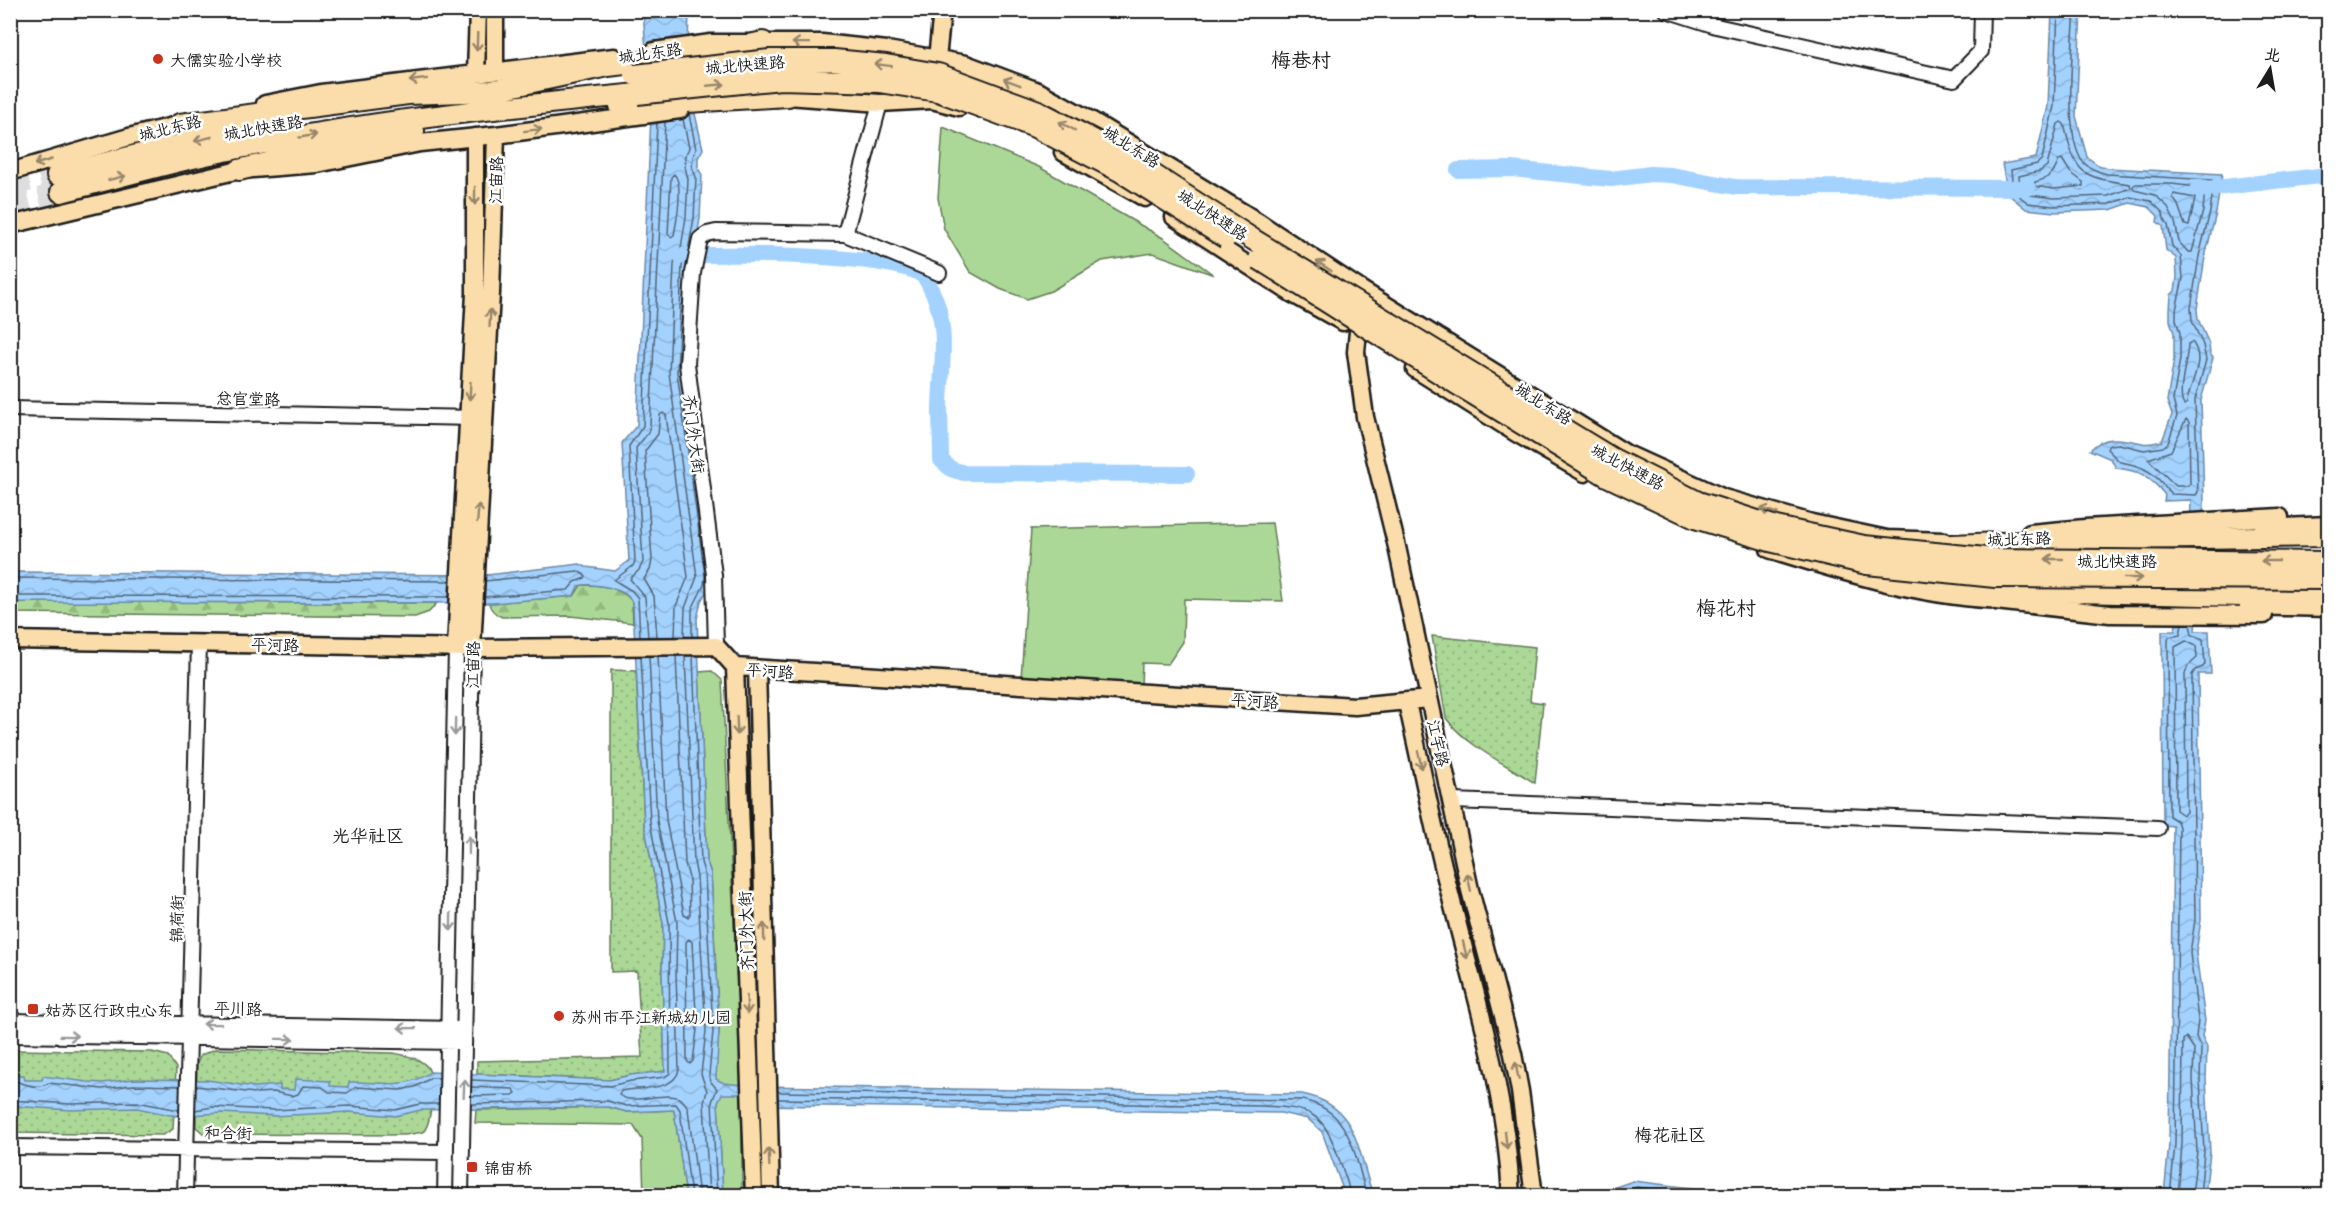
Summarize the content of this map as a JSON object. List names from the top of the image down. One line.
{"streets":{"highway":["城北快速路"],"main road":["城北东路","江宙路","齐门外大街","平河路","江宇路"],"street":["总官堂路","锦荷街","平川路","和合街"]},"crossings":[["城北东路","江宇路"],["江宙路","总官堂路"],["江宙路","平河路"],["江宙路","平川路"],["江宙路","和合街"],["齐门外大街","平河路"],["平河路","江宇路"],["平河路","锦荷街"],["锦荷街","平川路"],["锦荷街","和合街"]],"districts":["梅巷村","梅花村","光华社区","梅花社区"],"places":{"other":["大儒实验小学校","苏州市平江新城幼儿园"],"transit":["姑苏区行政中心东","锦宙桥"]},"north":"top"}
